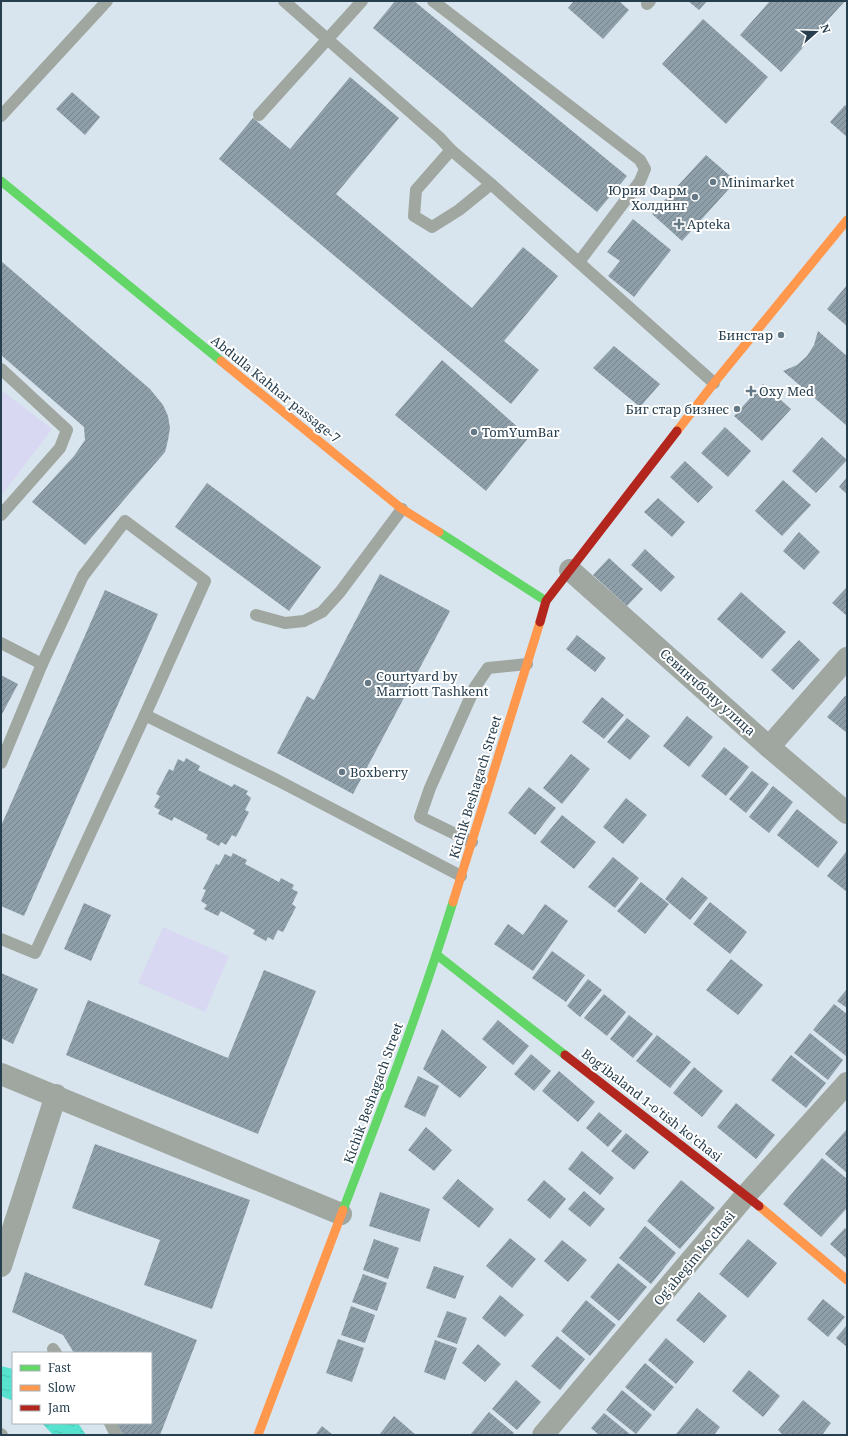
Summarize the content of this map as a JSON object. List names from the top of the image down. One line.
{"streets":{"street":["Abdulla Kahhar passage-7","Севинчбону улица","Kichik Beshagach Street","Bog'ibaland 1-o'tish ko'chasi","Og'abegim ko'chasi"]},"crossings":[["Abdulla Kahhar passage-7","Kichik Beshagach Street"],["Севинчбону улица","Kichik Beshagach Street"],["Kichik Beshagach Street","Bog'ibaland 1-o'tish ko'chasi"],["Bog'ibaland 1-o'tish ko'chasi","Og'abegim ko'chasi"]],"places":{"other":["Minimarket","Юрия Фарм Холдинг","Бинстар","Биг стар бизнес","TomYumBar","Courtyard by Marriott Tashkent","Boxberry"],"health":["Apteka","Oxy Med"]},"legend":["Fast","Slow","Jam"],"north":"right"}
